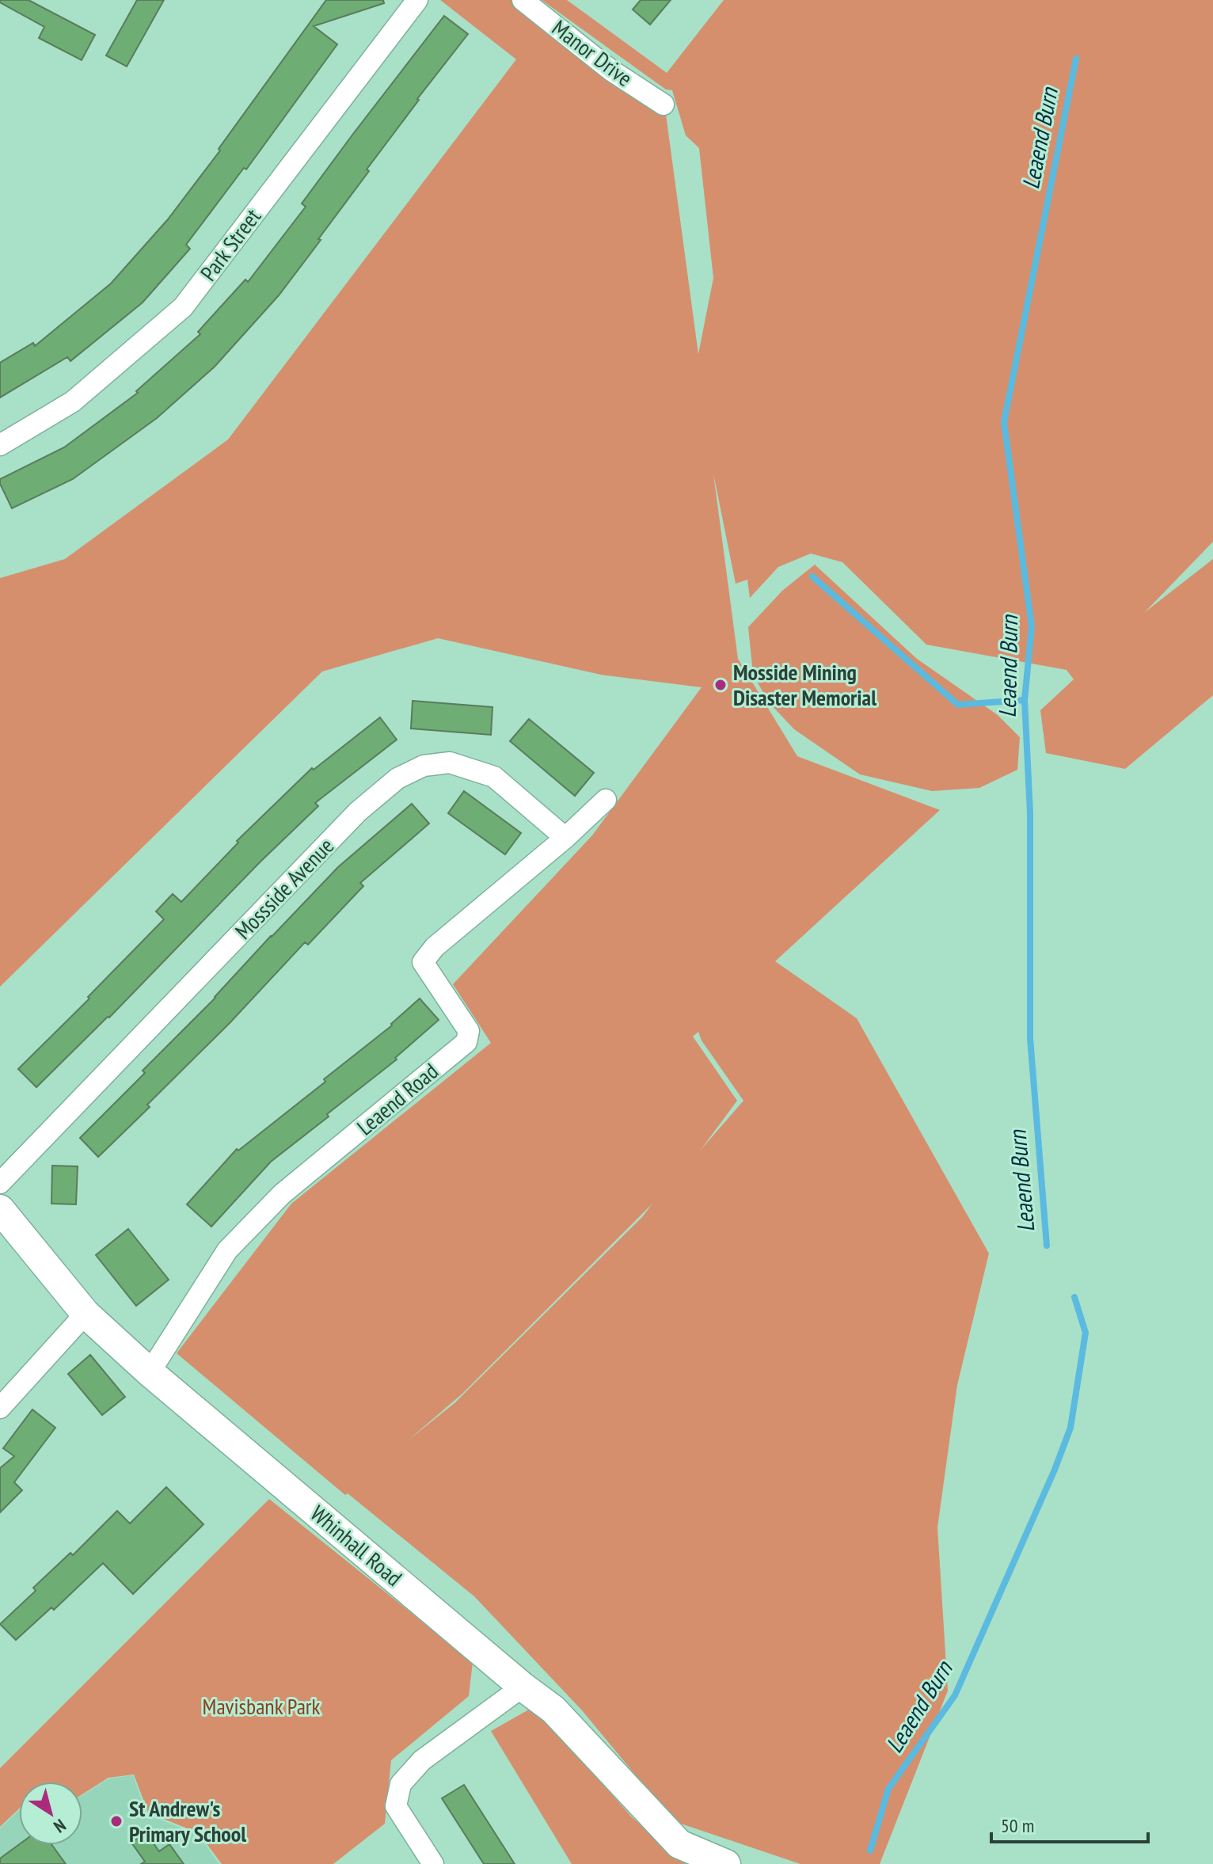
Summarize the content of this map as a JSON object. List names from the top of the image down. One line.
{"streets":{"street":["Manor Drive","Park Street","Mossside Avenue","Leaend Road","Whinhall Road"]},"crossings":[["Mossside Avenue","Leaend Road"],["Leaend Road","Whinhall Road"]],"water":["Leaend Burn"],"parks":["Mavisbank Park"],"places":["Mosside Mining Disaster Memorial","St Andrew's Primary School"],"scale_bar":"50 m","north":"bottom right"}
